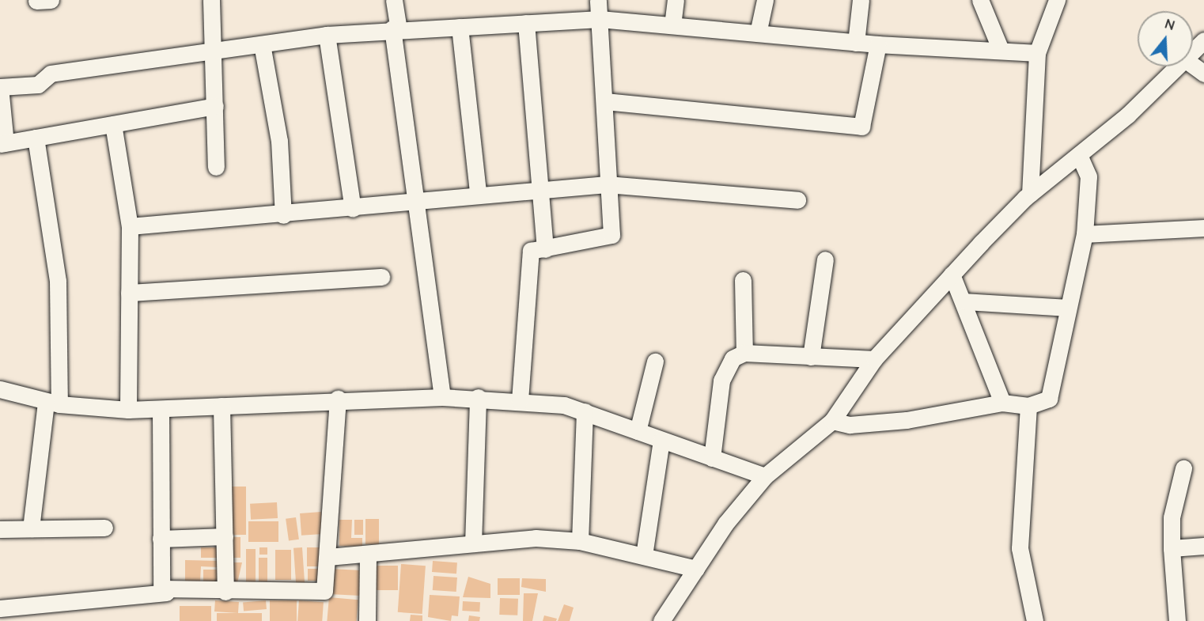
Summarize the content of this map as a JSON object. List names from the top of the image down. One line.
{"north":"top"}
